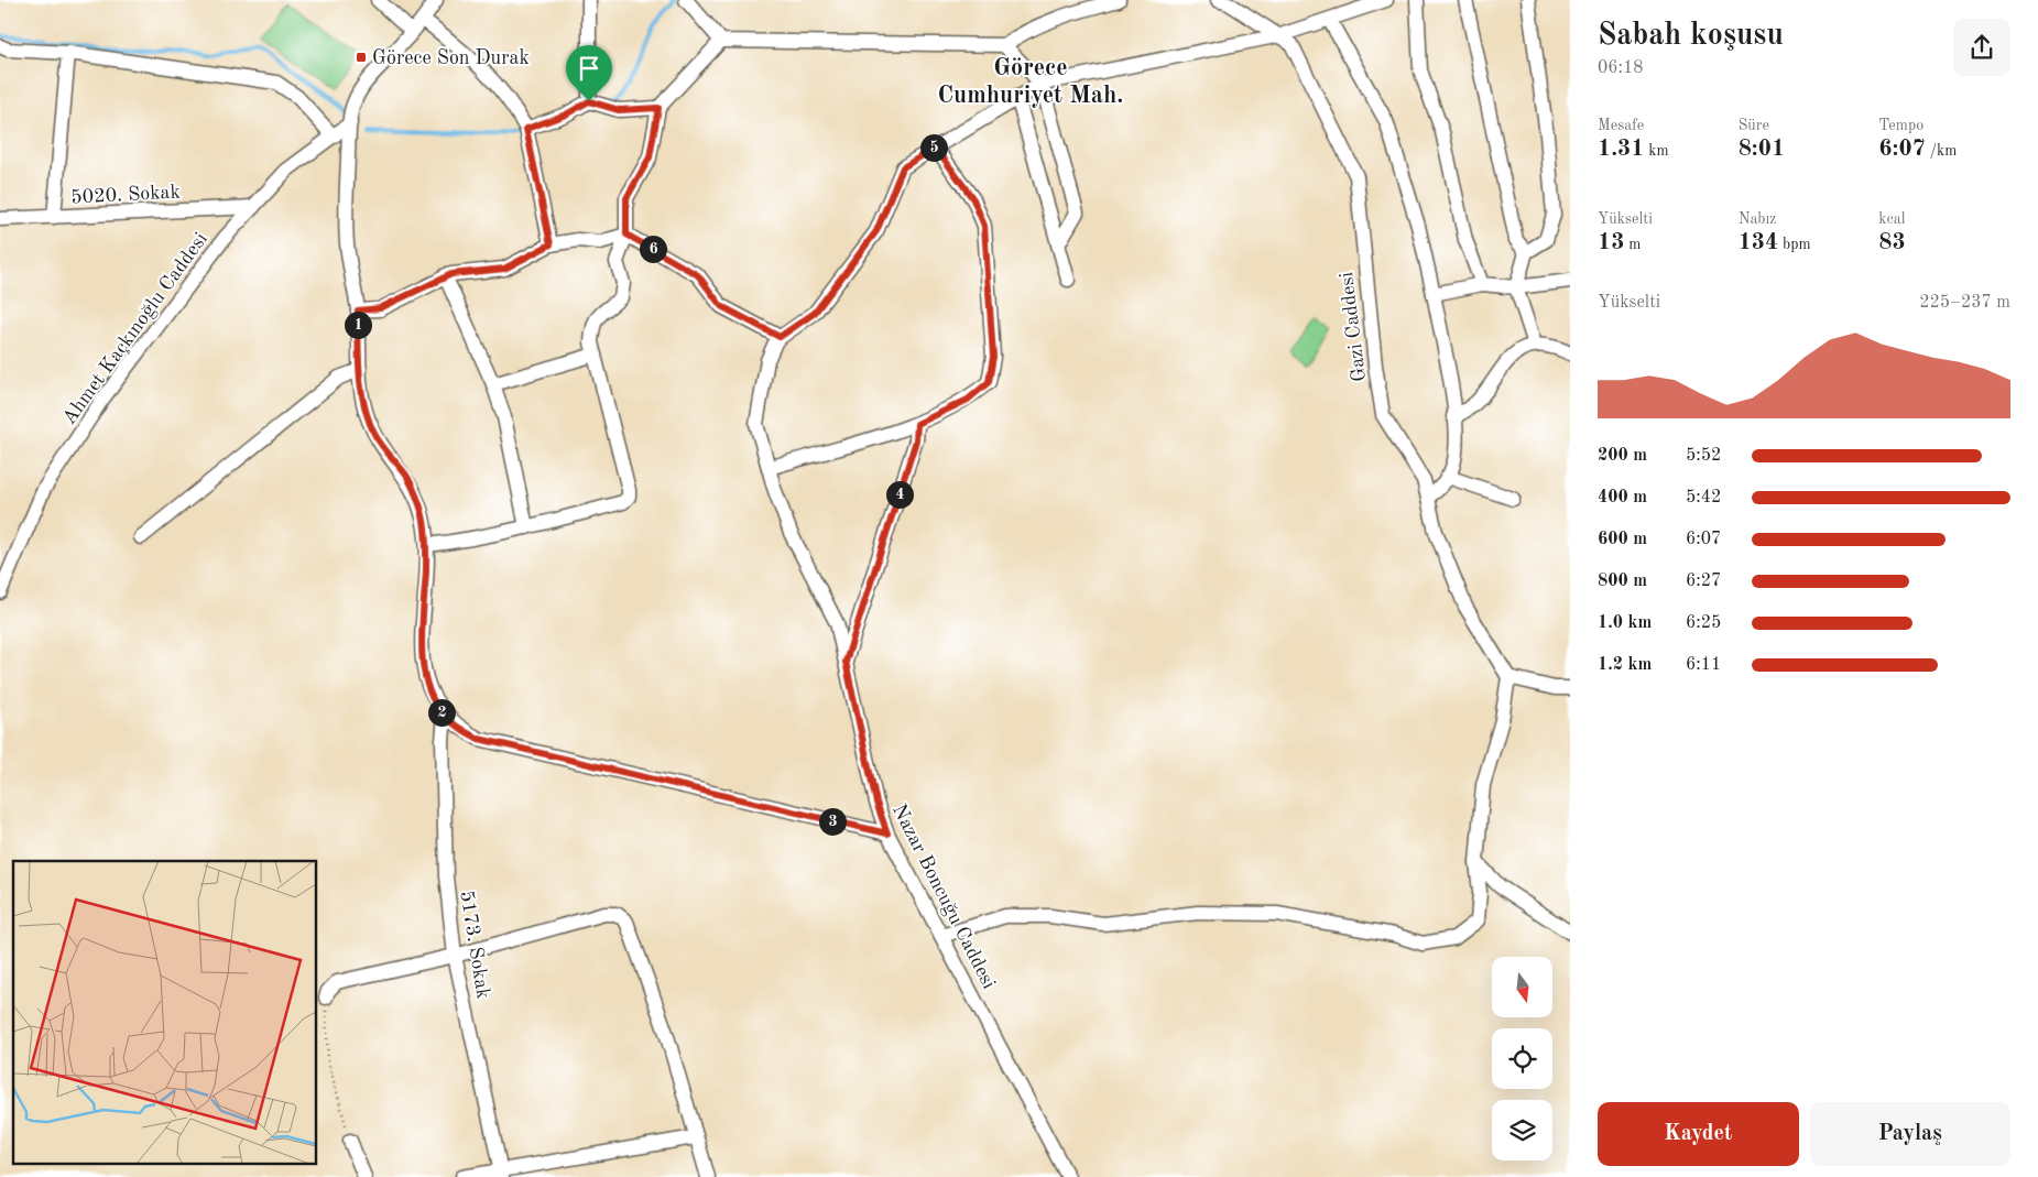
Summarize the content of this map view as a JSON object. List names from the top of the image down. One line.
{"streets":{"street":["5020. Sokak","Gazi Caddesi","Ahmet Kaçkınoğlu Caddesi","Nazar Boncuğu Caddesi","5173. Sokak"]},"crossings":[["5020. Sokak","Ahmet Kaçkınoğlu Caddesi"]],"districts":["Görece Cumhuriyet Mah."],"places":{"transit":["Görece Son Durak"]},"north":"bottom","page":{"heading":["Sabah koşusu","06:18"],"stats":[["Mesafe","1.31 km"],["Süre","8:01"],["Tempo","6:07 /km"],["Yükselti","13 m"],["Nabız","134 bpm"],["kcal","83"]],"pins":["5","6","1","4","2","3"],"chart":["Yükselti","225–237 m"],"list":[{"name":"200 m","note":"5:52"},{"name":"400 m","note":"5:42"},{"name":"600 m","note":"6:07"},{"name":"800 m","note":"6:27"},{"name":"1.0 km","note":"6:25"},{"name":"1.2 km","note":"6:11"}],"buttons":["Kaydet","Paylaş"]}}
